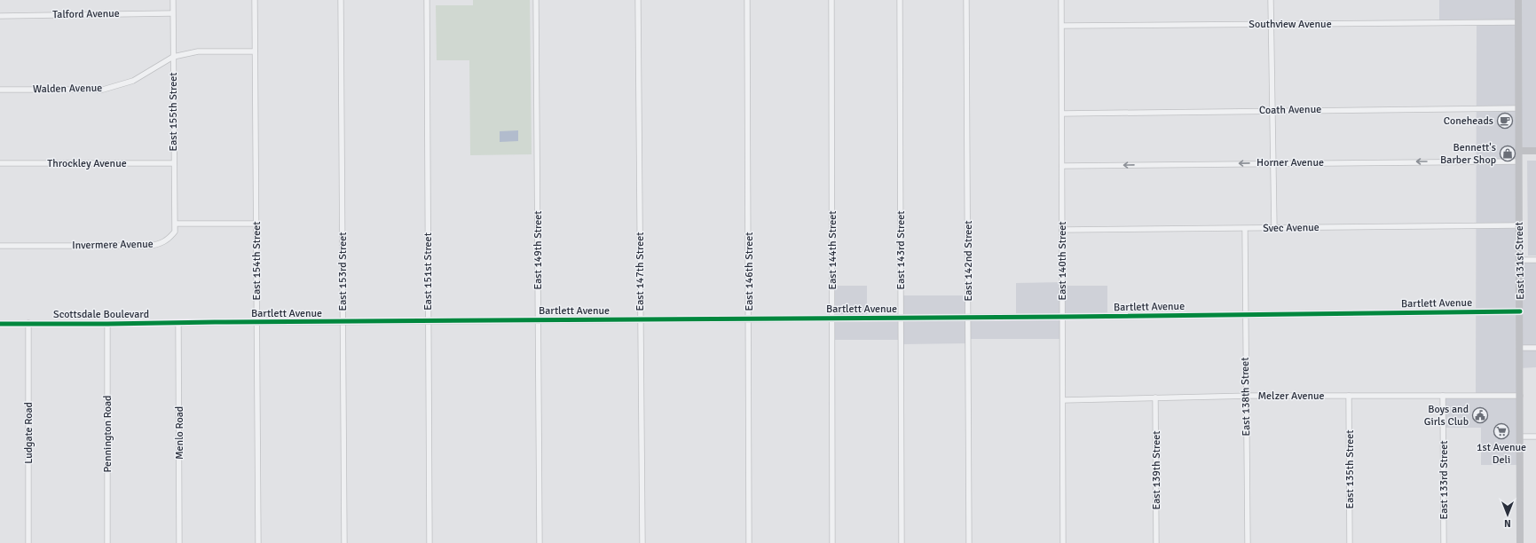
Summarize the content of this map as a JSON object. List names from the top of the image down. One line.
{"streets":{"street":["Talford Avenue","Southview Avenue","Walden Avenue","Coath Avenue","East 155th Street","Horner Avenue","Throckley Avenue","Svec Avenue","Invermere Avenue","East 149th Street","East 144th Street","East 143rd Street","East 154th Street","East 142nd Street","East 140th Street","East 131st Street","East 153rd Street","East 151st Street","East 147th Street","East 146th Street","Bartlett Avenue","Scottsdale Boulevard","Melzer Avenue","East 138th Street","Ludgate Road","Menlo Road","Pennington Road","East 135th Street","East 139th Street","East 133rd Street"]},"crossings":[["Talford Avenue","East 155th Street"],["Southview Avenue","East 140th Street"],["Southview Avenue","East 131st Street"],["Walden Avenue","East 155th Street"],["Walden Avenue","East 154th Street"],["Coath Avenue","East 140th Street"],["Coath Avenue","East 131st Street"],["East 155th Street","Throckley Avenue"],["East 155th Street","Invermere Avenue"],["Horner Avenue","East 140th Street"],["Horner Avenue","East 131st Street"],["Svec Avenue","East 140th Street"],["Svec Avenue","East 131st Street"],["Svec Avenue","East 138th Street"],["East 149th Street","Bartlett Avenue"],["East 144th Street","Bartlett Avenue"],["East 143rd Street","Bartlett Avenue"],["East 154th Street","Bartlett Avenue"],["East 142nd Street","Bartlett Avenue"],["East 140th Street","Bartlett Avenue"],["East 140th Street","Melzer Avenue"],["East 131st Street","Bartlett Avenue"],["East 131st Street","Melzer Avenue"],["East 153rd Street","Bartlett Avenue"],["East 151st Street","Bartlett Avenue"],["East 147th Street","Bartlett Avenue"],["East 146th Street","Bartlett Avenue"],["Bartlett Avenue","Scottsdale Boulevard"],["Bartlett Avenue","East 138th Street"],["Scottsdale Boulevard","Ludgate Road"],["Scottsdale Boulevard","Menlo Road"],["Scottsdale Boulevard","Pennington Road"],["Melzer Avenue","East 138th Street"],["Melzer Avenue","East 135th Street"],["Melzer Avenue","East 139th Street"],["Melzer Avenue","East 133rd Street"]],"one_way":["Horner Avenue"],"places":{"cafe":["Coneheads"],"shop":["Bennett's Barber Shop"],"public building":["Boys and Girls Club"],"supermarket":["1st Avenue Deli"]},"north":"bottom"}
